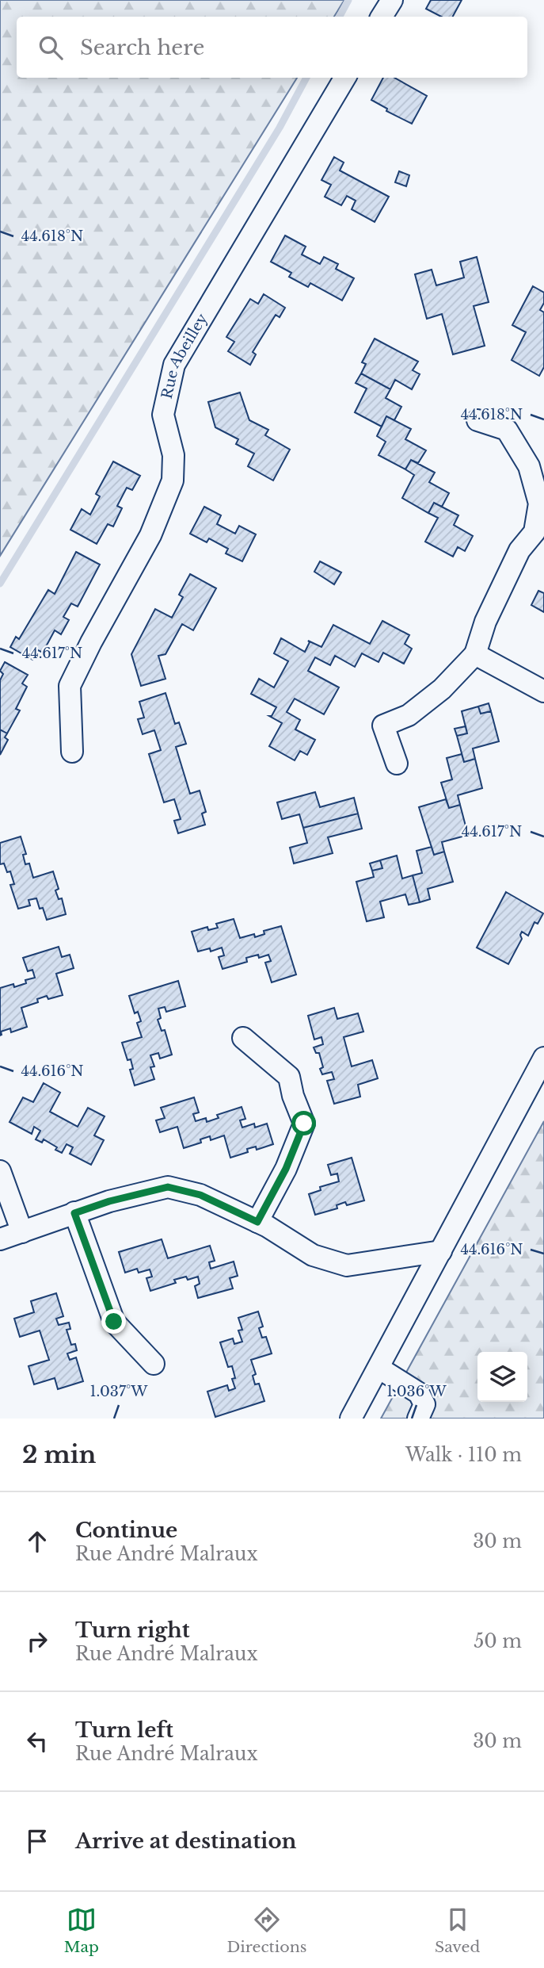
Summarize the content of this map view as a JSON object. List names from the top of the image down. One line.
{"streets":{"street":["Rue Abeilley"]},"page":{"search":"Search here","heading":["2 min","Walk · 110 m"],"list":[["Continue","Rue André Malraux","30 m"],["Turn right","Rue André Malraux","50 m"],["Turn left","Rue André Malraux","30 m"],"Arrive at destination"],"nav":["Map","Directions","Saved"]},"coordinates":["44.618°N","44.617°N","44.616°N","1.037°W","1.036°W"]}
